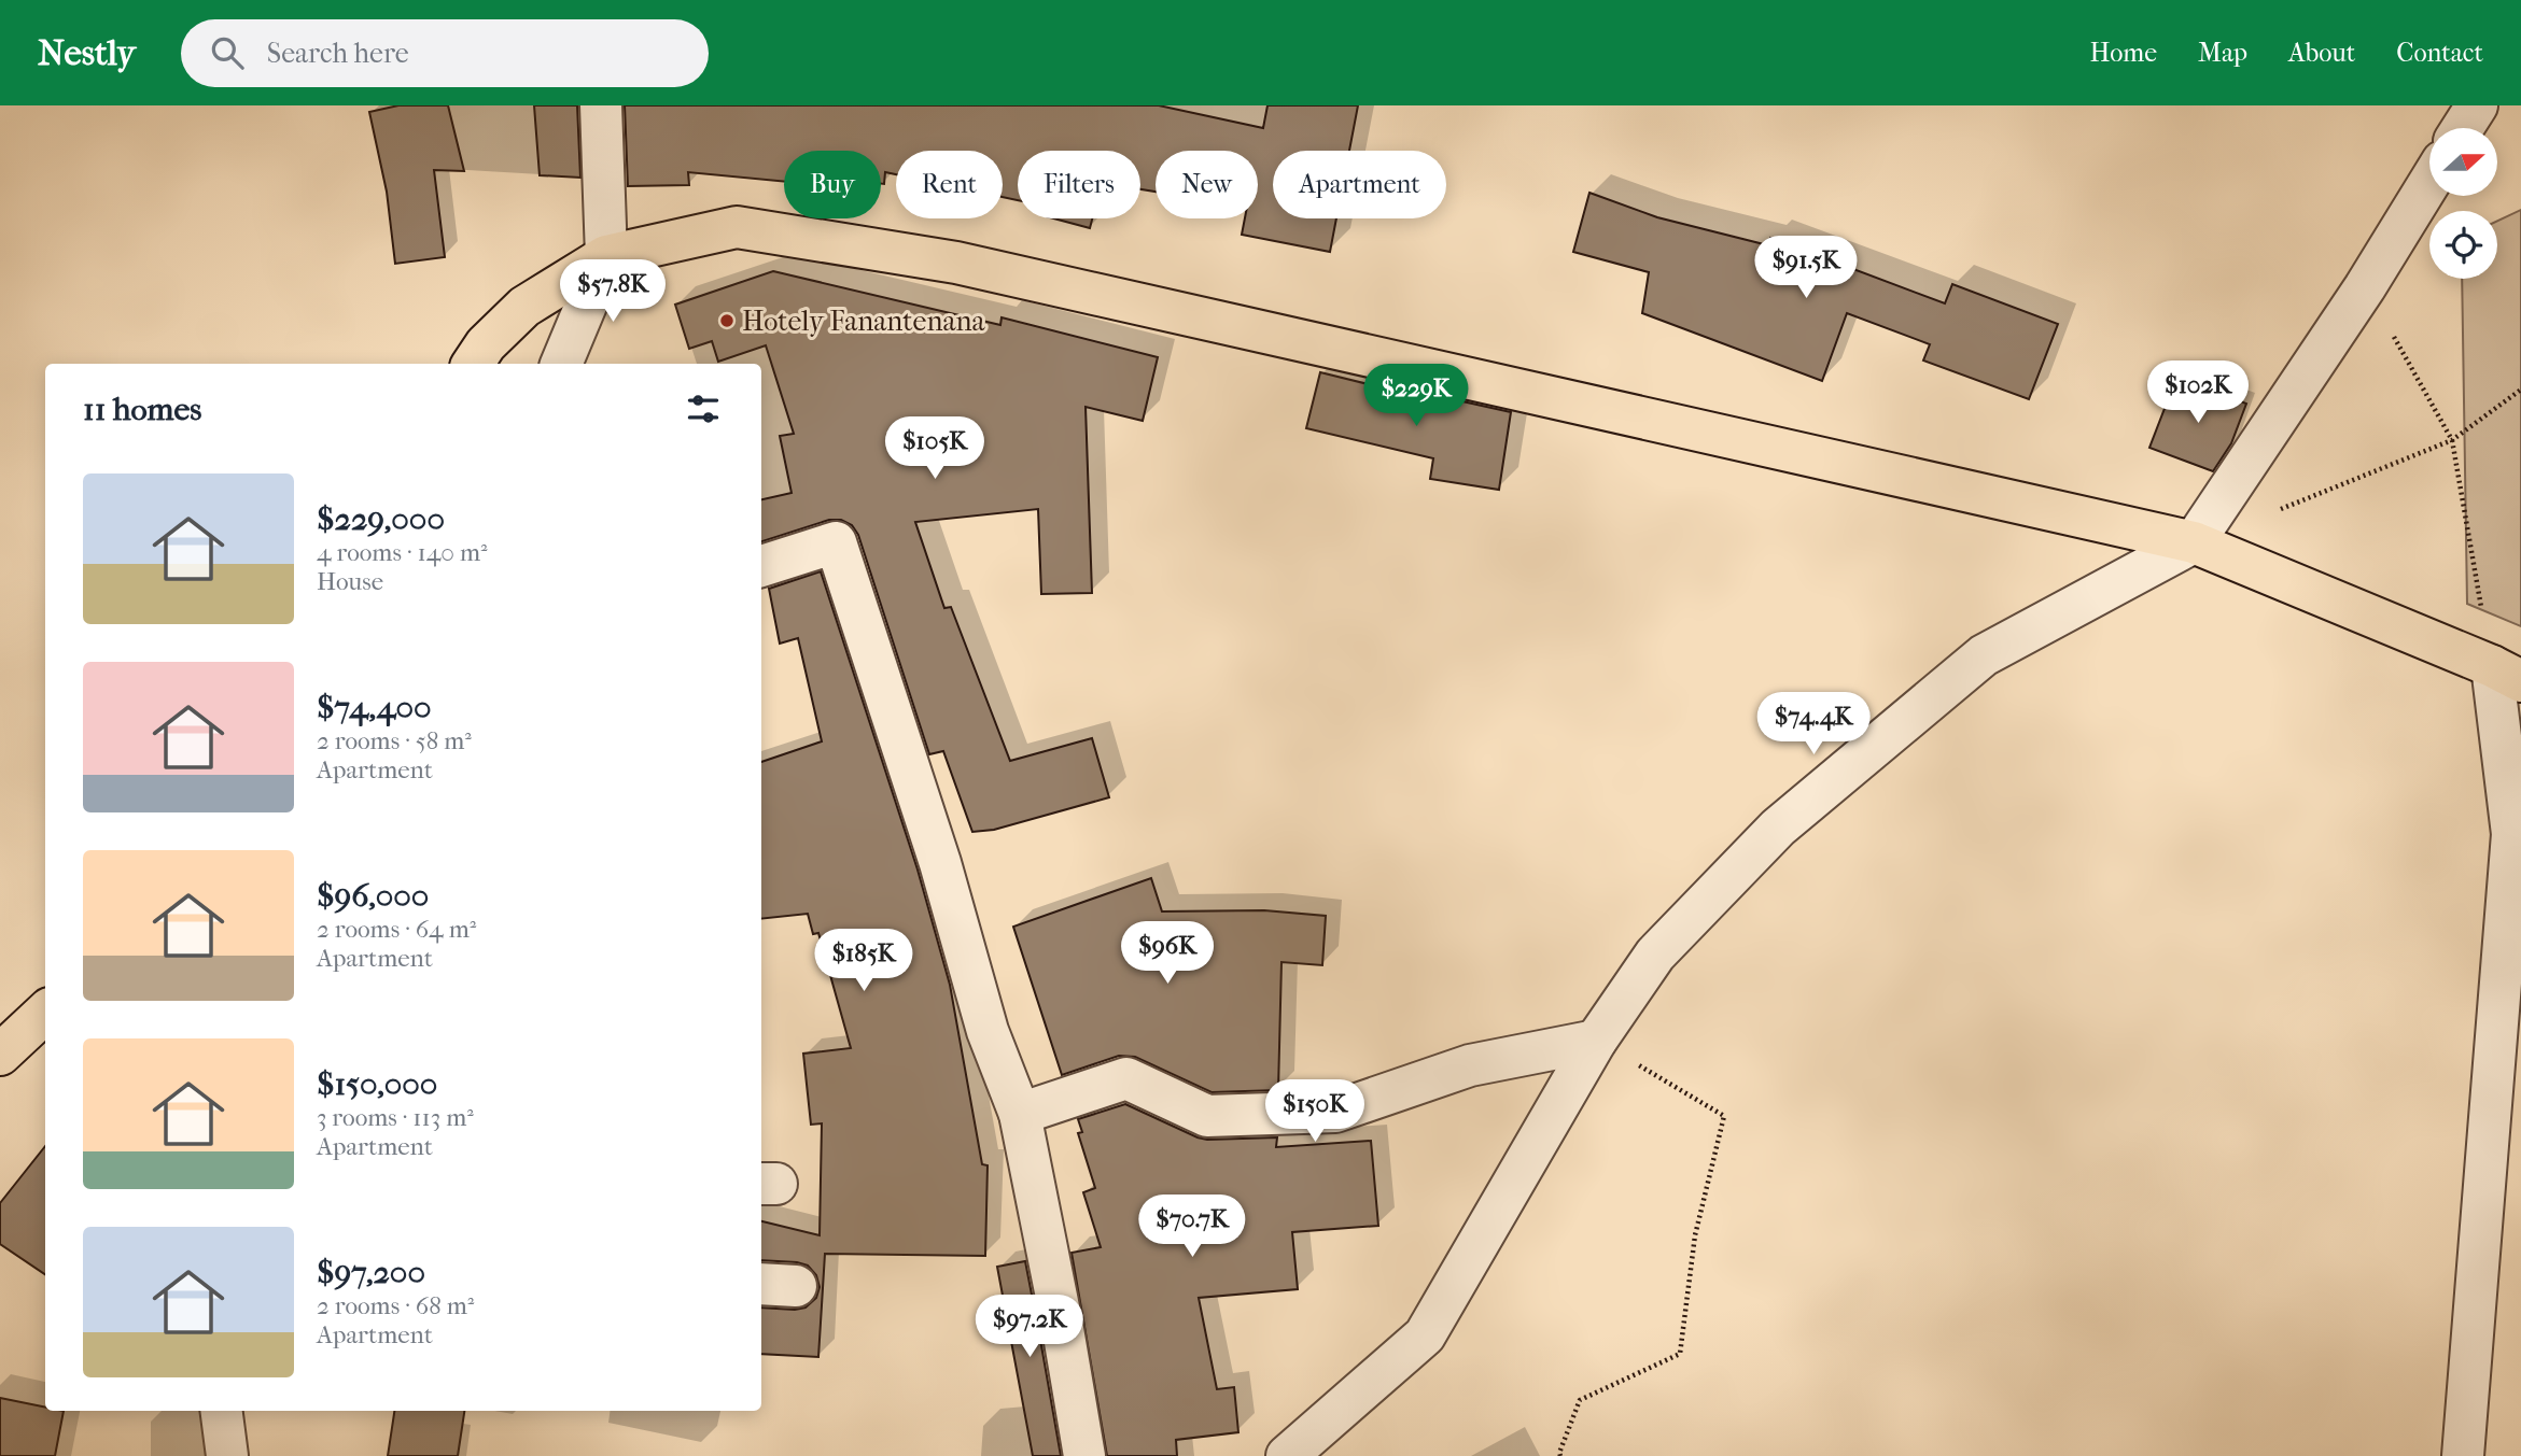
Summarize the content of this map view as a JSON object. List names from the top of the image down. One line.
{"places":["Hotely Fanantenana"],"north":"right","page":{"header":"Nestly","search":"Search here","nav":["Home","Map","About","Contact"],"chip":["Buy","Rent","Filters","New","Apartment"],"price":["$91.5K","$57.8K","$102K","$229K","$105K","$74.4K","$96K","$185K","$150K","$70.7K","$97.2K"],"heading":"11 homes","list":[{"name":"$229,000","note":"4 rooms · 140 m² · House"},{"name":"$74,400","note":"2 rooms · 58 m² · Apartment"},{"name":"$96,000","note":"2 rooms · 64 m² · Apartment"},{"name":"$150,000","note":"3 rooms · 113 m² · Apartment"},{"name":"$97,200","note":"2 rooms · 68 m² · Apartment"}]}}
